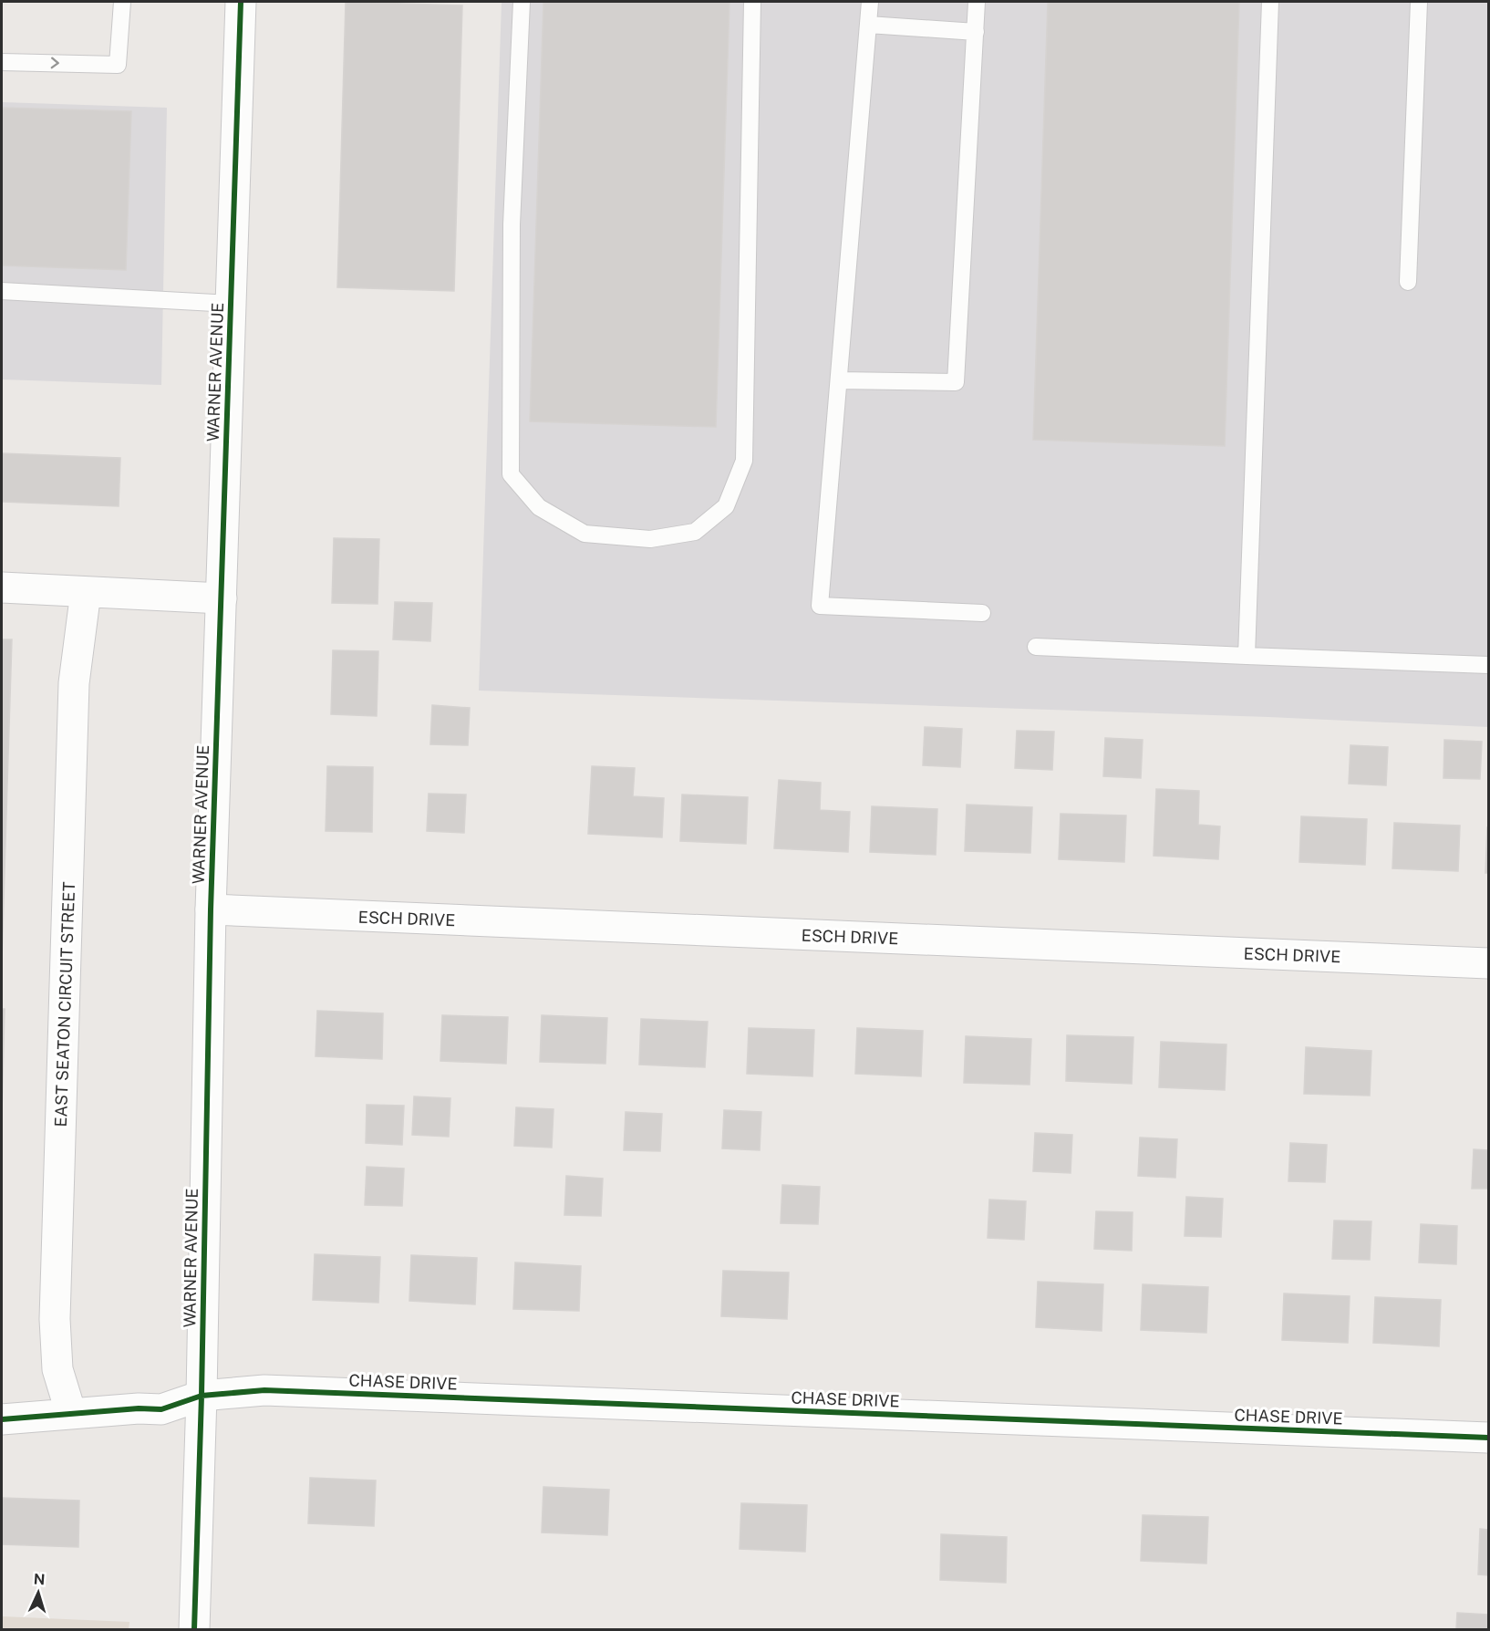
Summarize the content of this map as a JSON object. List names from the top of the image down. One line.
{"streets":{"street":["WARNER AVENUE","ESCH DRIVE","EAST SEATON CIRCUIT STREET","CHASE DRIVE"]},"crossings":[["WARNER AVENUE","ESCH DRIVE"],["WARNER AVENUE","CHASE DRIVE"],["EAST SEATON CIRCUIT STREET","CHASE DRIVE"]],"north":"top"}
